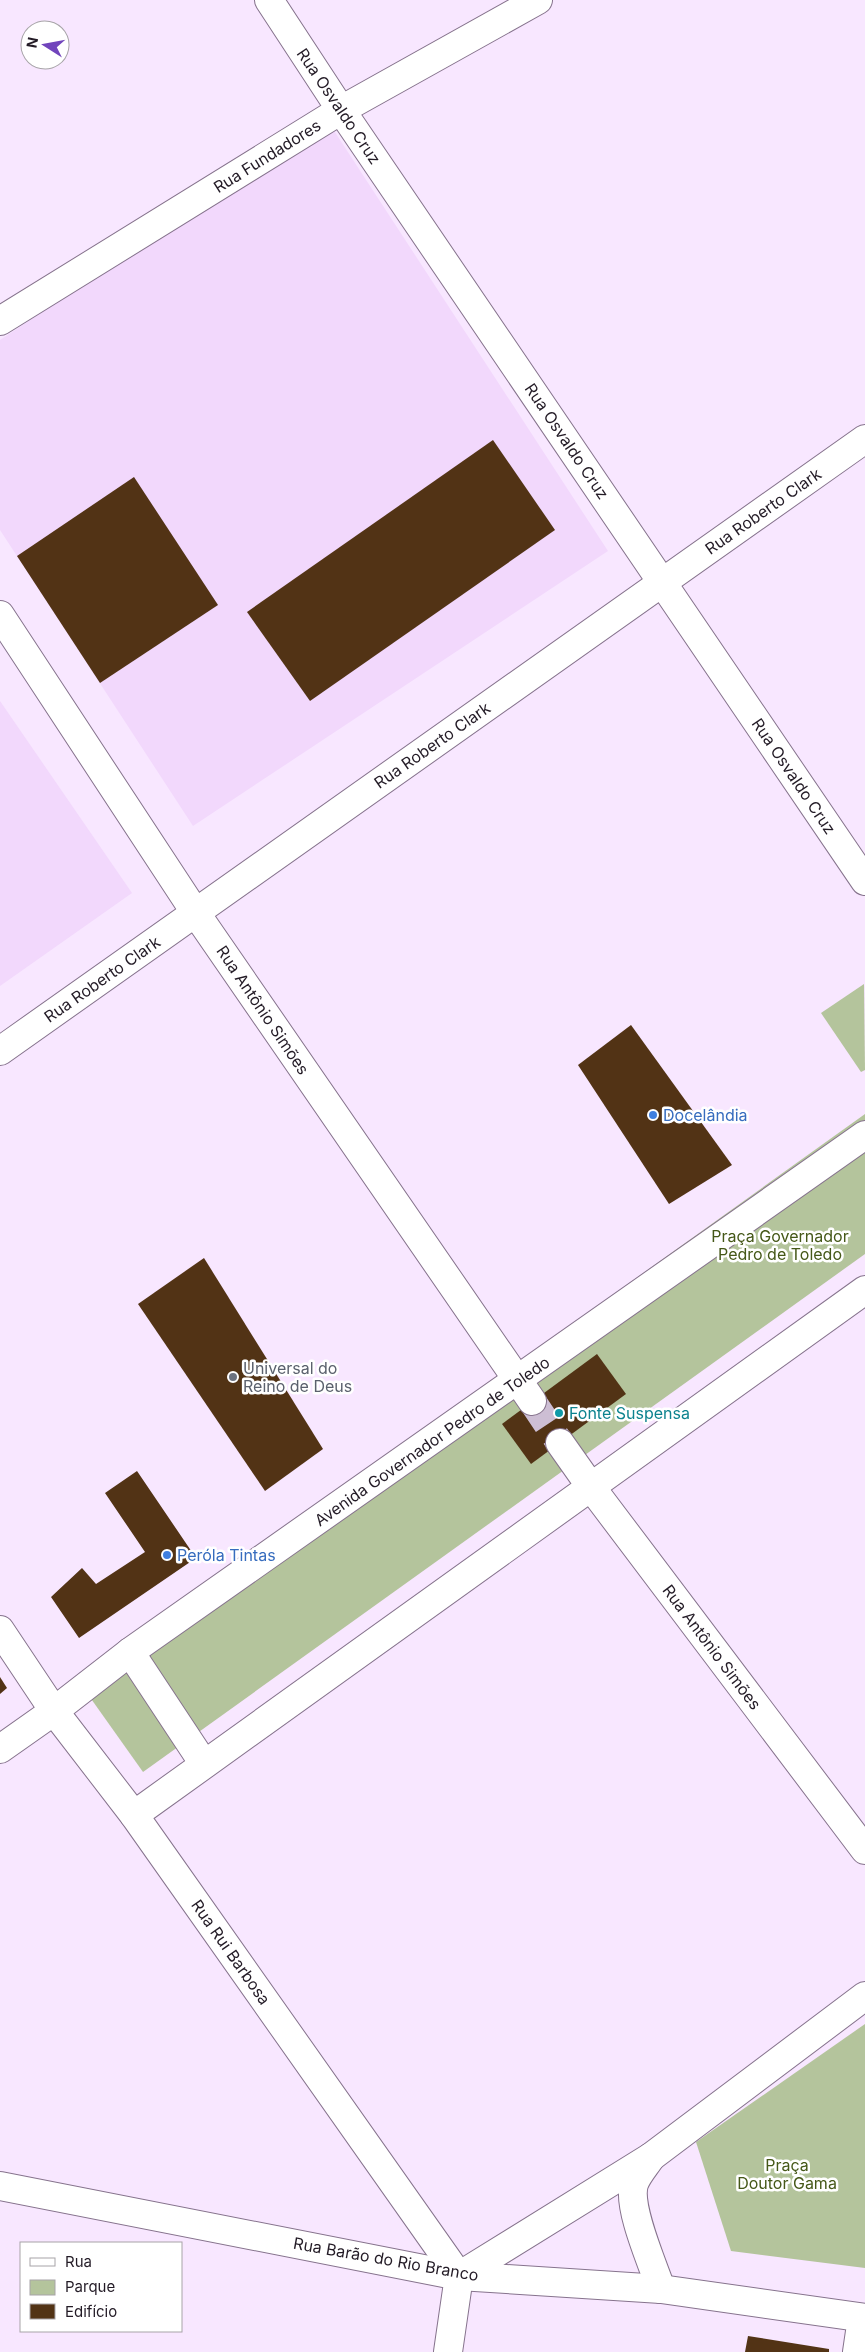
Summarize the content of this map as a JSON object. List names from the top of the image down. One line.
{"streets":{"street":["Rua Osvaldo Cruz","Rua Fundadores","Rua Roberto Clark","Rua Antônio Simões","Avenida Governador Pedro de Toledo","Rua Rui Barbosa","Rua Barão do Rio Branco"]},"crossings":[["Rua Osvaldo Cruz","Rua Fundadores"],["Rua Osvaldo Cruz","Rua Roberto Clark"],["Rua Roberto Clark","Rua Antônio Simões"],["Rua Antônio Simões","Avenida Governador Pedro de Toledo"],["Avenida Governador Pedro de Toledo","Rua Rui Barbosa"],["Rua Rui Barbosa","Rua Barão do Rio Branco"]],"parks":["Praça Governador Pedro de Toledo","Praça Doutor Gama"],"places":["Docelândia","Universal do Reino de Deus","Fonte Suspensa","Peróla Tintas"],"legend":["Rua","Parque","Edifício"],"north":"left"}
